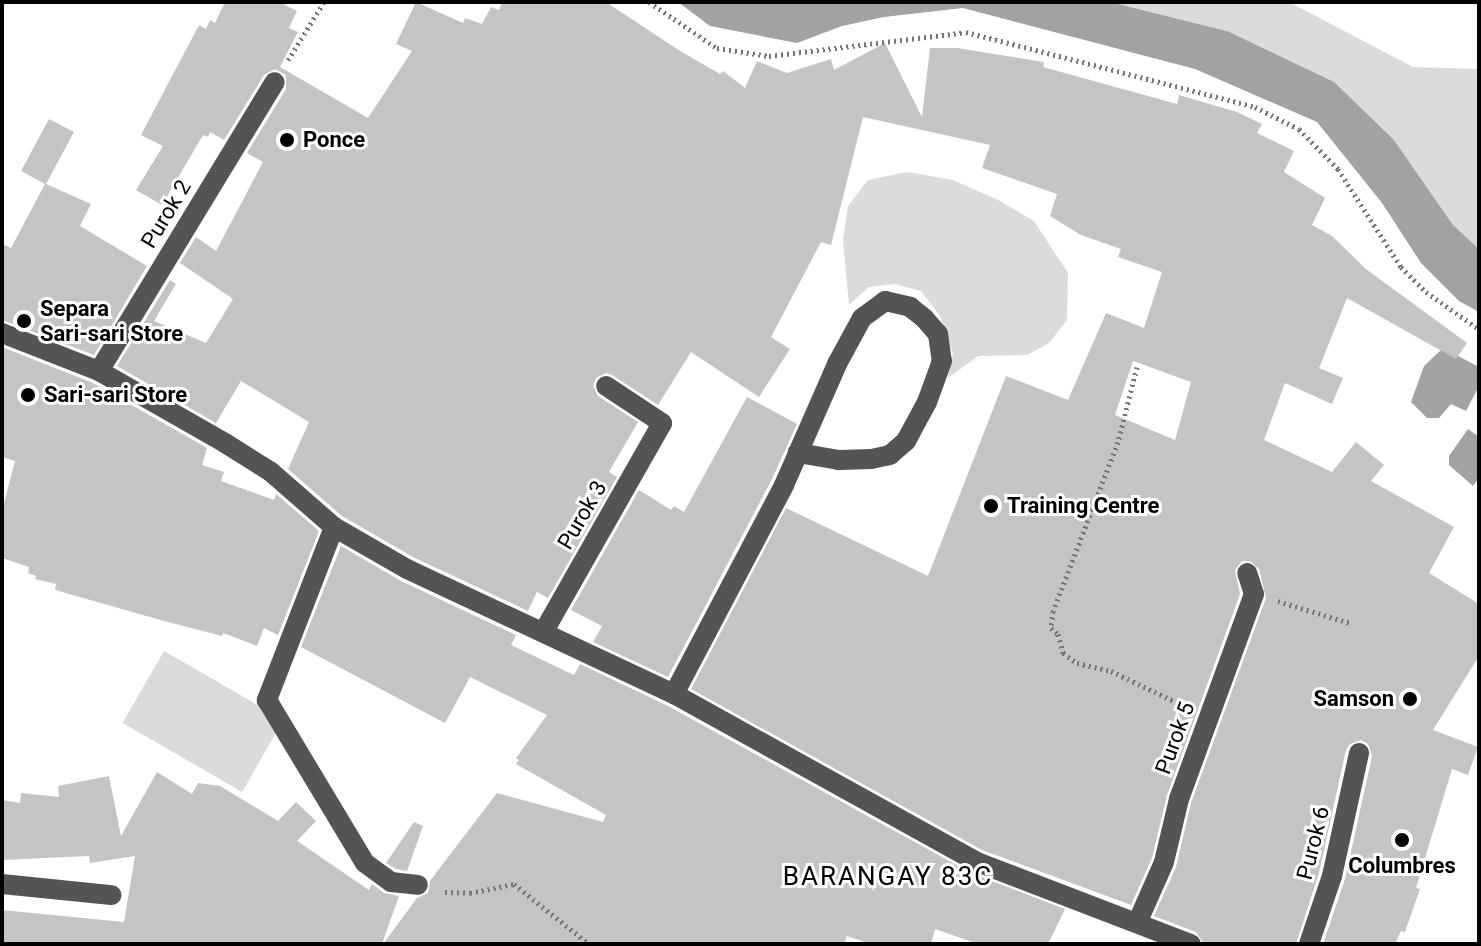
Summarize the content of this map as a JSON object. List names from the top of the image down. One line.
{"streets":{"street":["Purok 2","Purok 3","Purok 5","Purok 6"]},"districts":["BARANGAY 83C"],"places":["Ponce","Separa Sari-sari Store","Sari-sari Store","Training Centre","Samson","Columbres"]}
